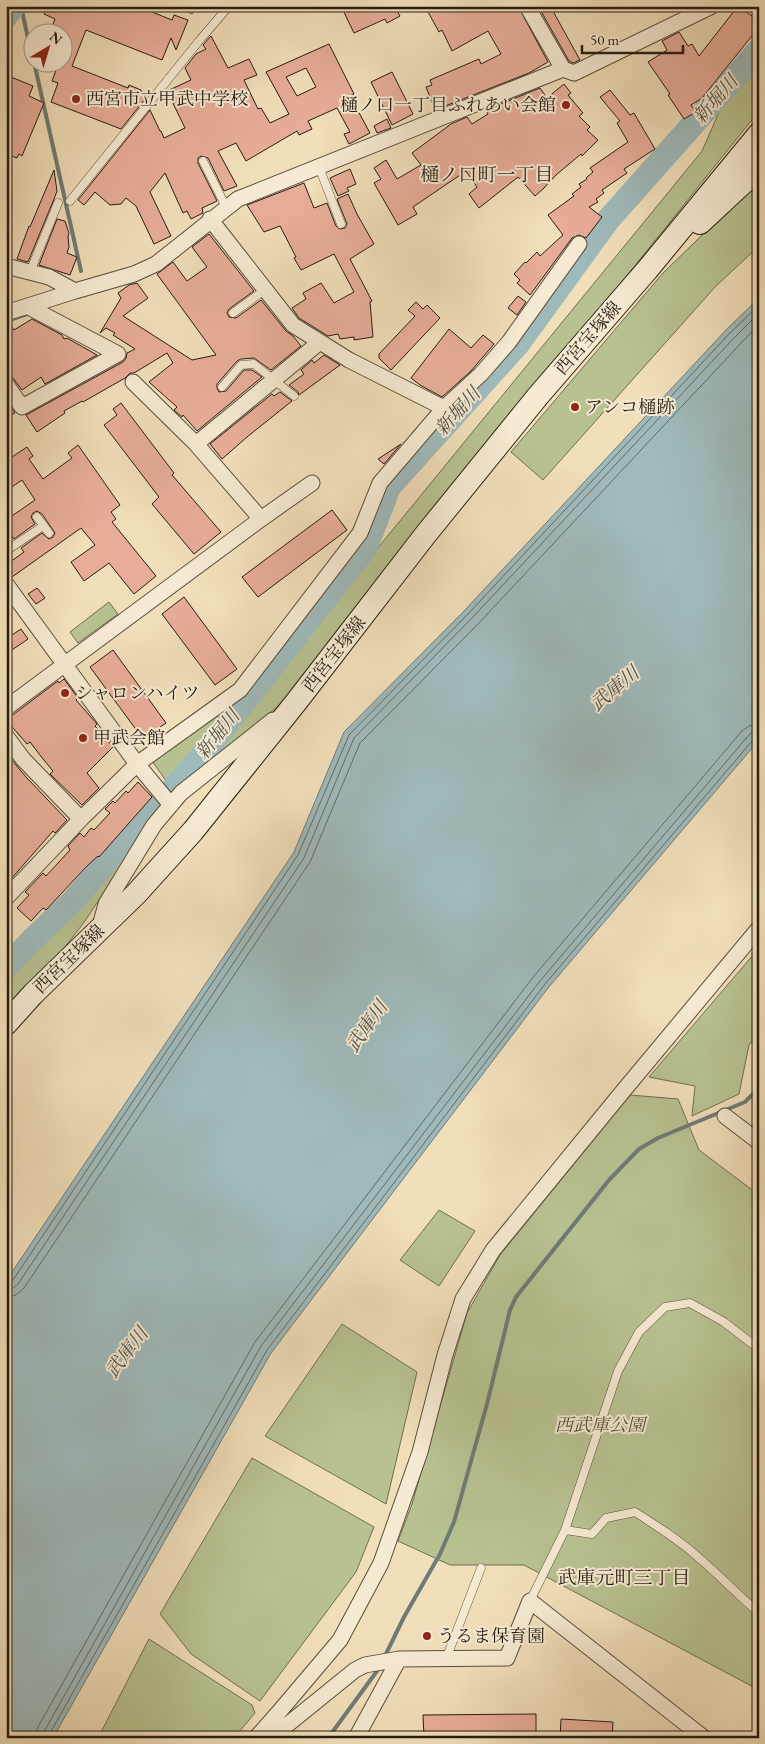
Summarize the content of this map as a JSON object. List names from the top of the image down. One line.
{"streets":{"main road":["西宮宝塚線"]},"districts":["樋ノ口町一丁目","武庫元町三丁目"],"water":["新堀川","武庫川"],"parks":["西武庫公園"],"places":["西宮市立甲武中学校","樋ノ口一丁目ふれあい会館","アンコ樋跡","シャロンハイツ","甲武会館","うるま保育園"],"scale_bar":"50 m","north":"top right"}
